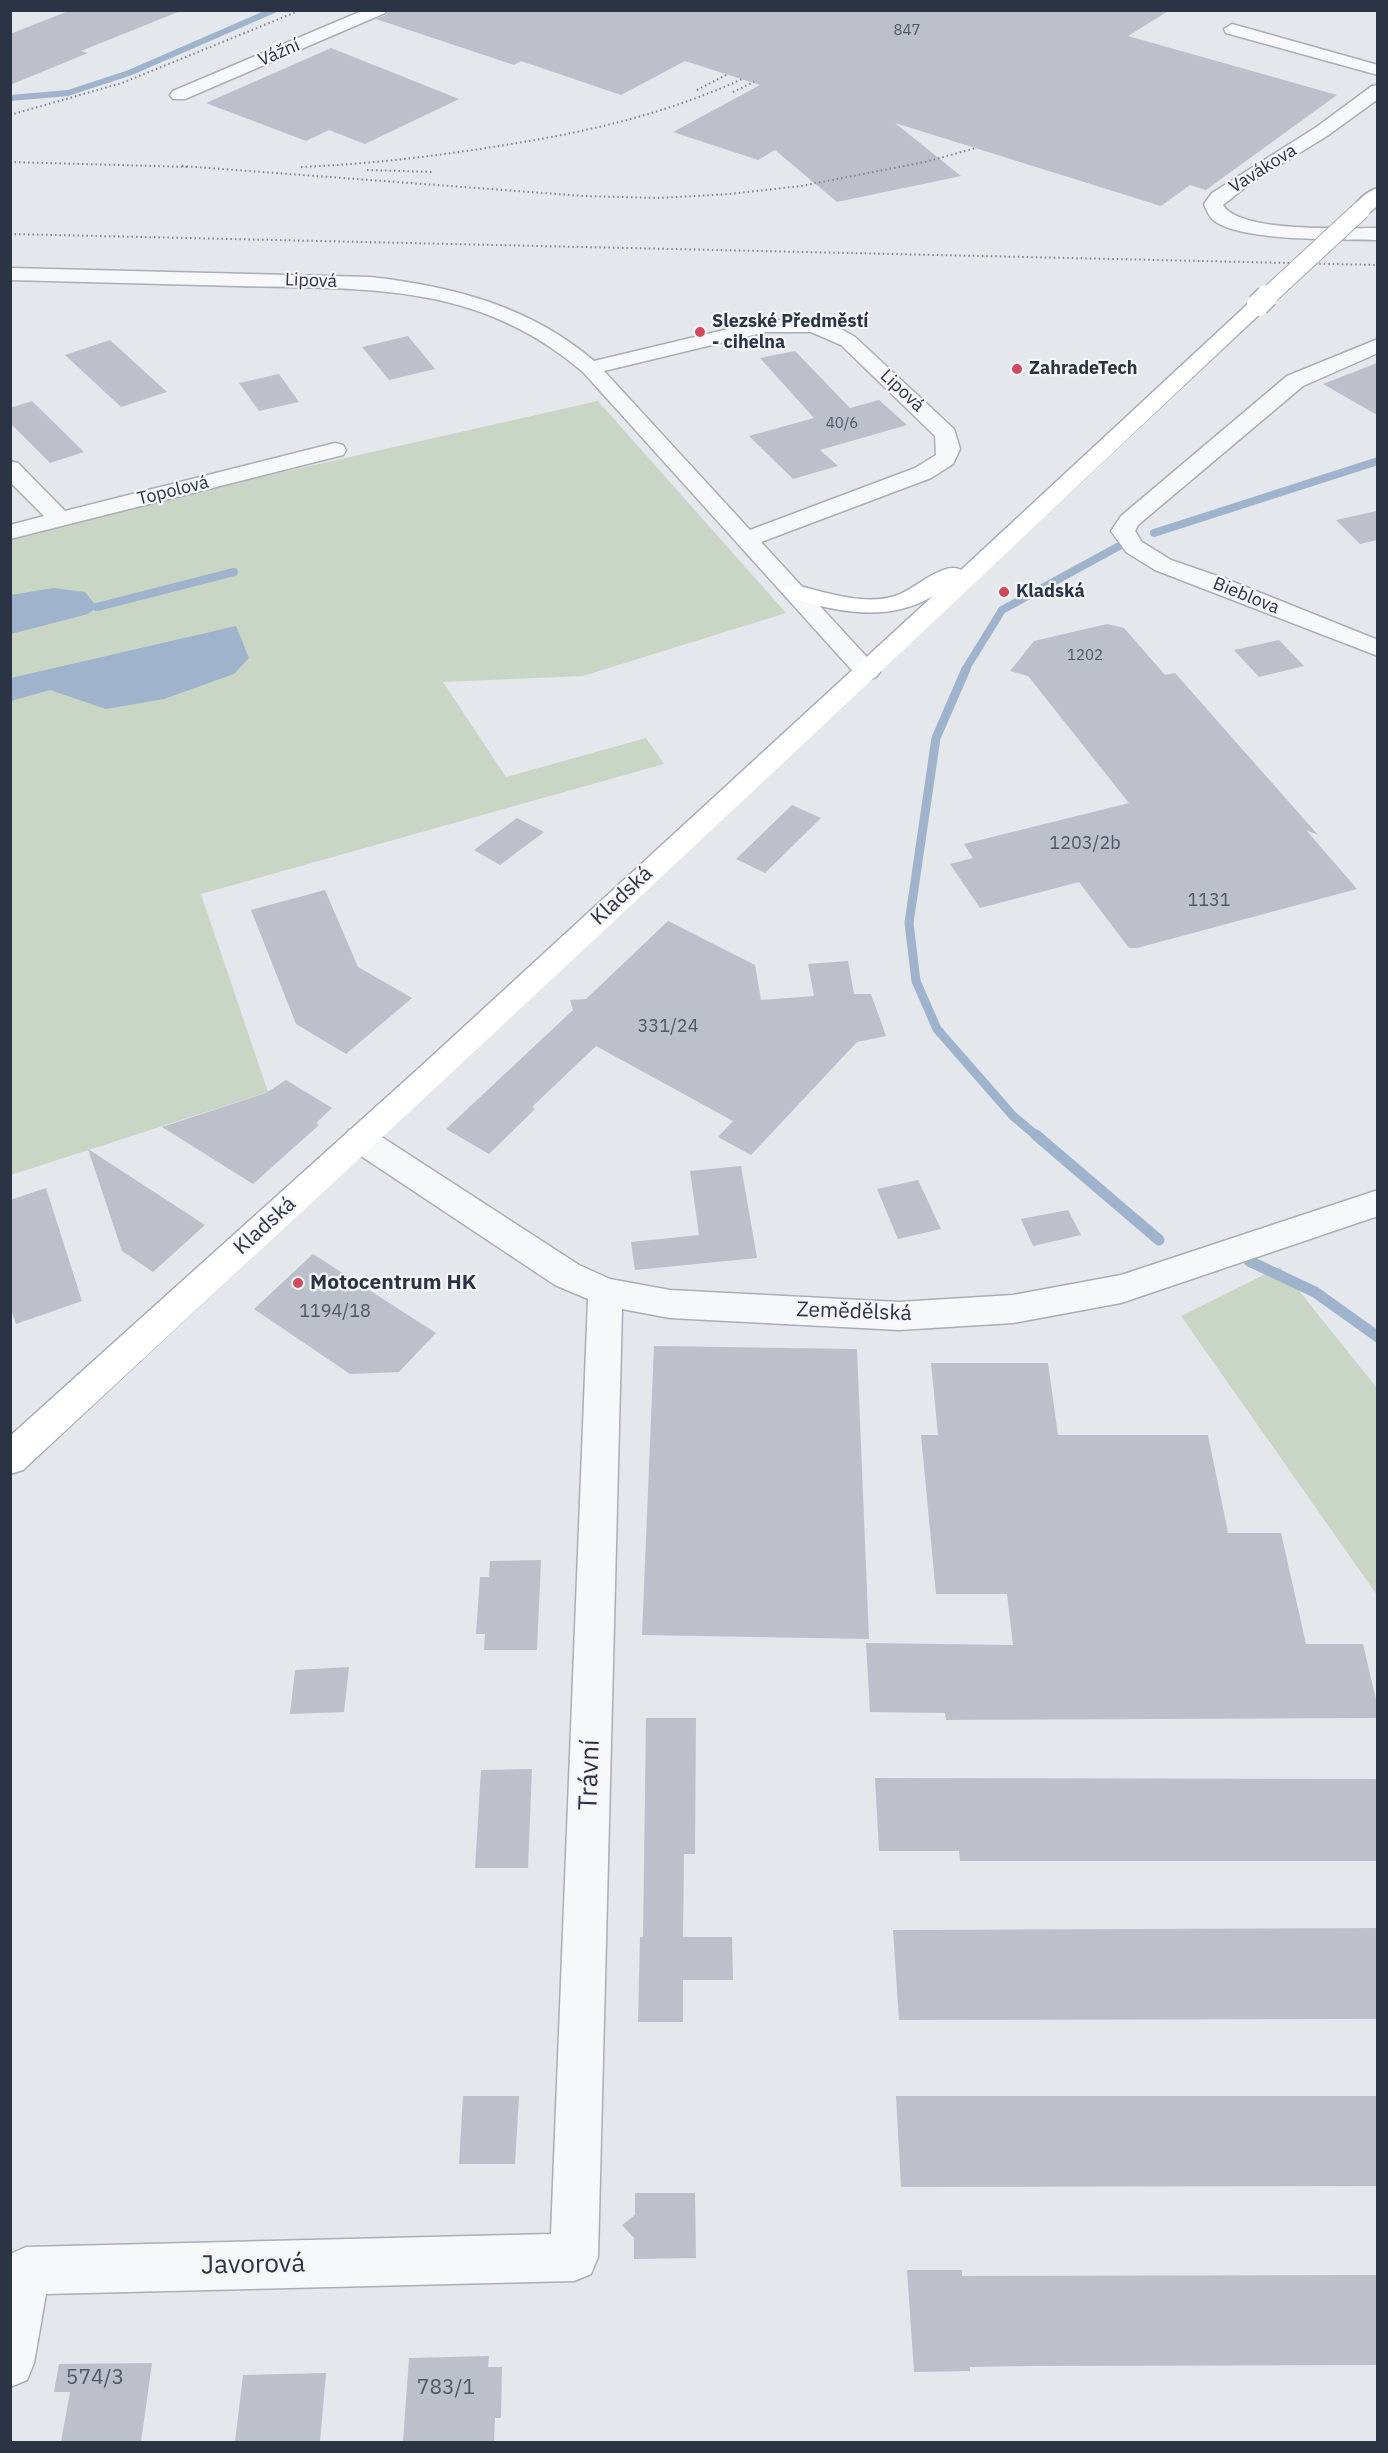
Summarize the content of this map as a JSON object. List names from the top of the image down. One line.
{"streets":{"main road":["Kladská"],"street":["Vážní","Vavákova","Lipová","Topolová","Bieblova","Zemědělská","Trávní","Javorová"]},"crossings":[["Lipová","Kladská"],["Kladská","Zemědělská"],["Zemědělská","Trávní"],["Trávní","Javorová"]],"places":["Slezské Předměstí - cihelna","ZahradeTech","Kladská","Motocentrum HK"],"house_numbers":["847","40/6","1202","1203/2b","1131","331/24","1194/18","574/3","783/1"]}
